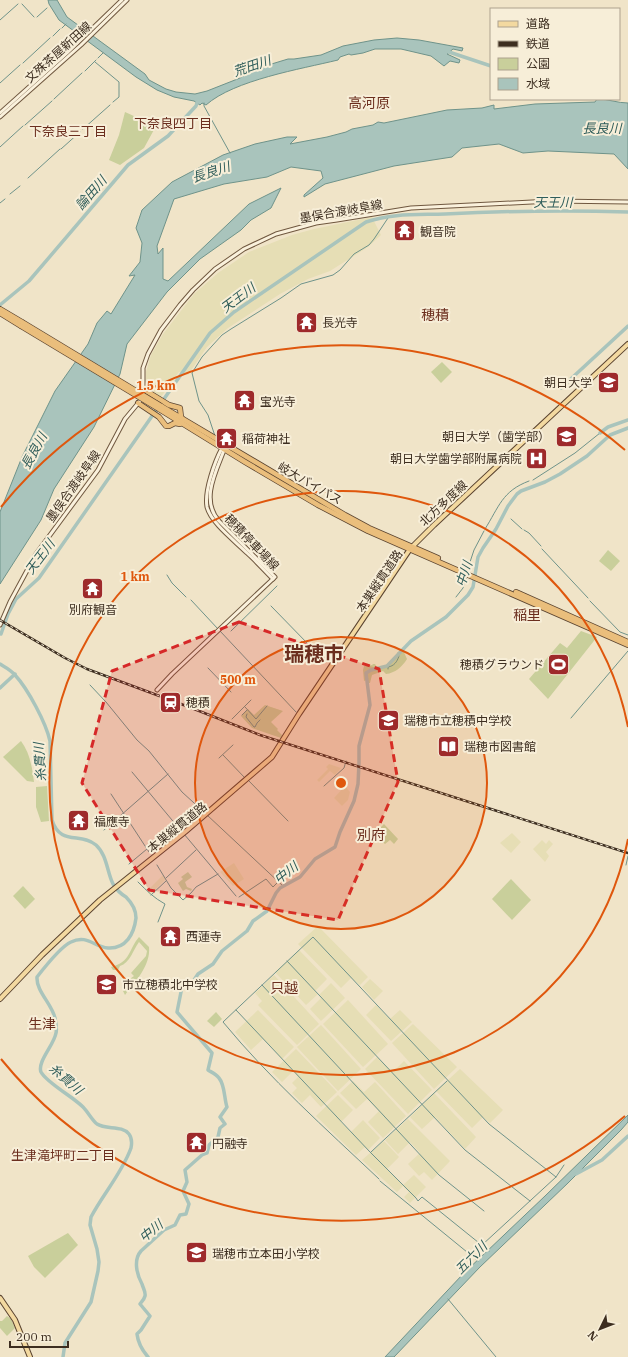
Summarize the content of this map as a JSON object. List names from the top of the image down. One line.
{"streets":{"highway":["岐大バイパス"],"main road":["文殊茶屋新田線","墨俣合渡岐阜線","北方多度線","穂積停車場線","本巣縦貫道路"]},"crossings":[["岐大バイパス","北方多度線"],["岐大バイパス","穂積停車場線"],["岐大バイパス","本巣縦貫道路"],["北方多度線","本巣縦貫道路"]],"districts":["高河原","下奈良四丁目","下奈良三丁目","穂積","稲里","瑞穂市","別府","只越","生津","生津滝坪町二丁目"],"water":["荒田川","長良川","論田川","天王川","中川","糸貫川","五六川"],"places":{"temple":["観音院","長光寺","宝光寺","稲荷神社","別府観音","福應寺","西蓮寺","円融寺"],"school or university":["朝日大学","朝日大学（歯学部）","瑞穂市立穂積中学校","市立穂積北中学校","瑞穂市立本田小学校"],"hospital":["朝日大学歯学部附属病院"],"sports":["穂積グラウンド"],"station":["穂積"],"library":["瑞穂市図書館"]},"legend":["道路","鉄道","公園","水域"],"scale_bar":"200 m","north":"bottom left","rings":["1.5 km","1 km","500 m"]}
